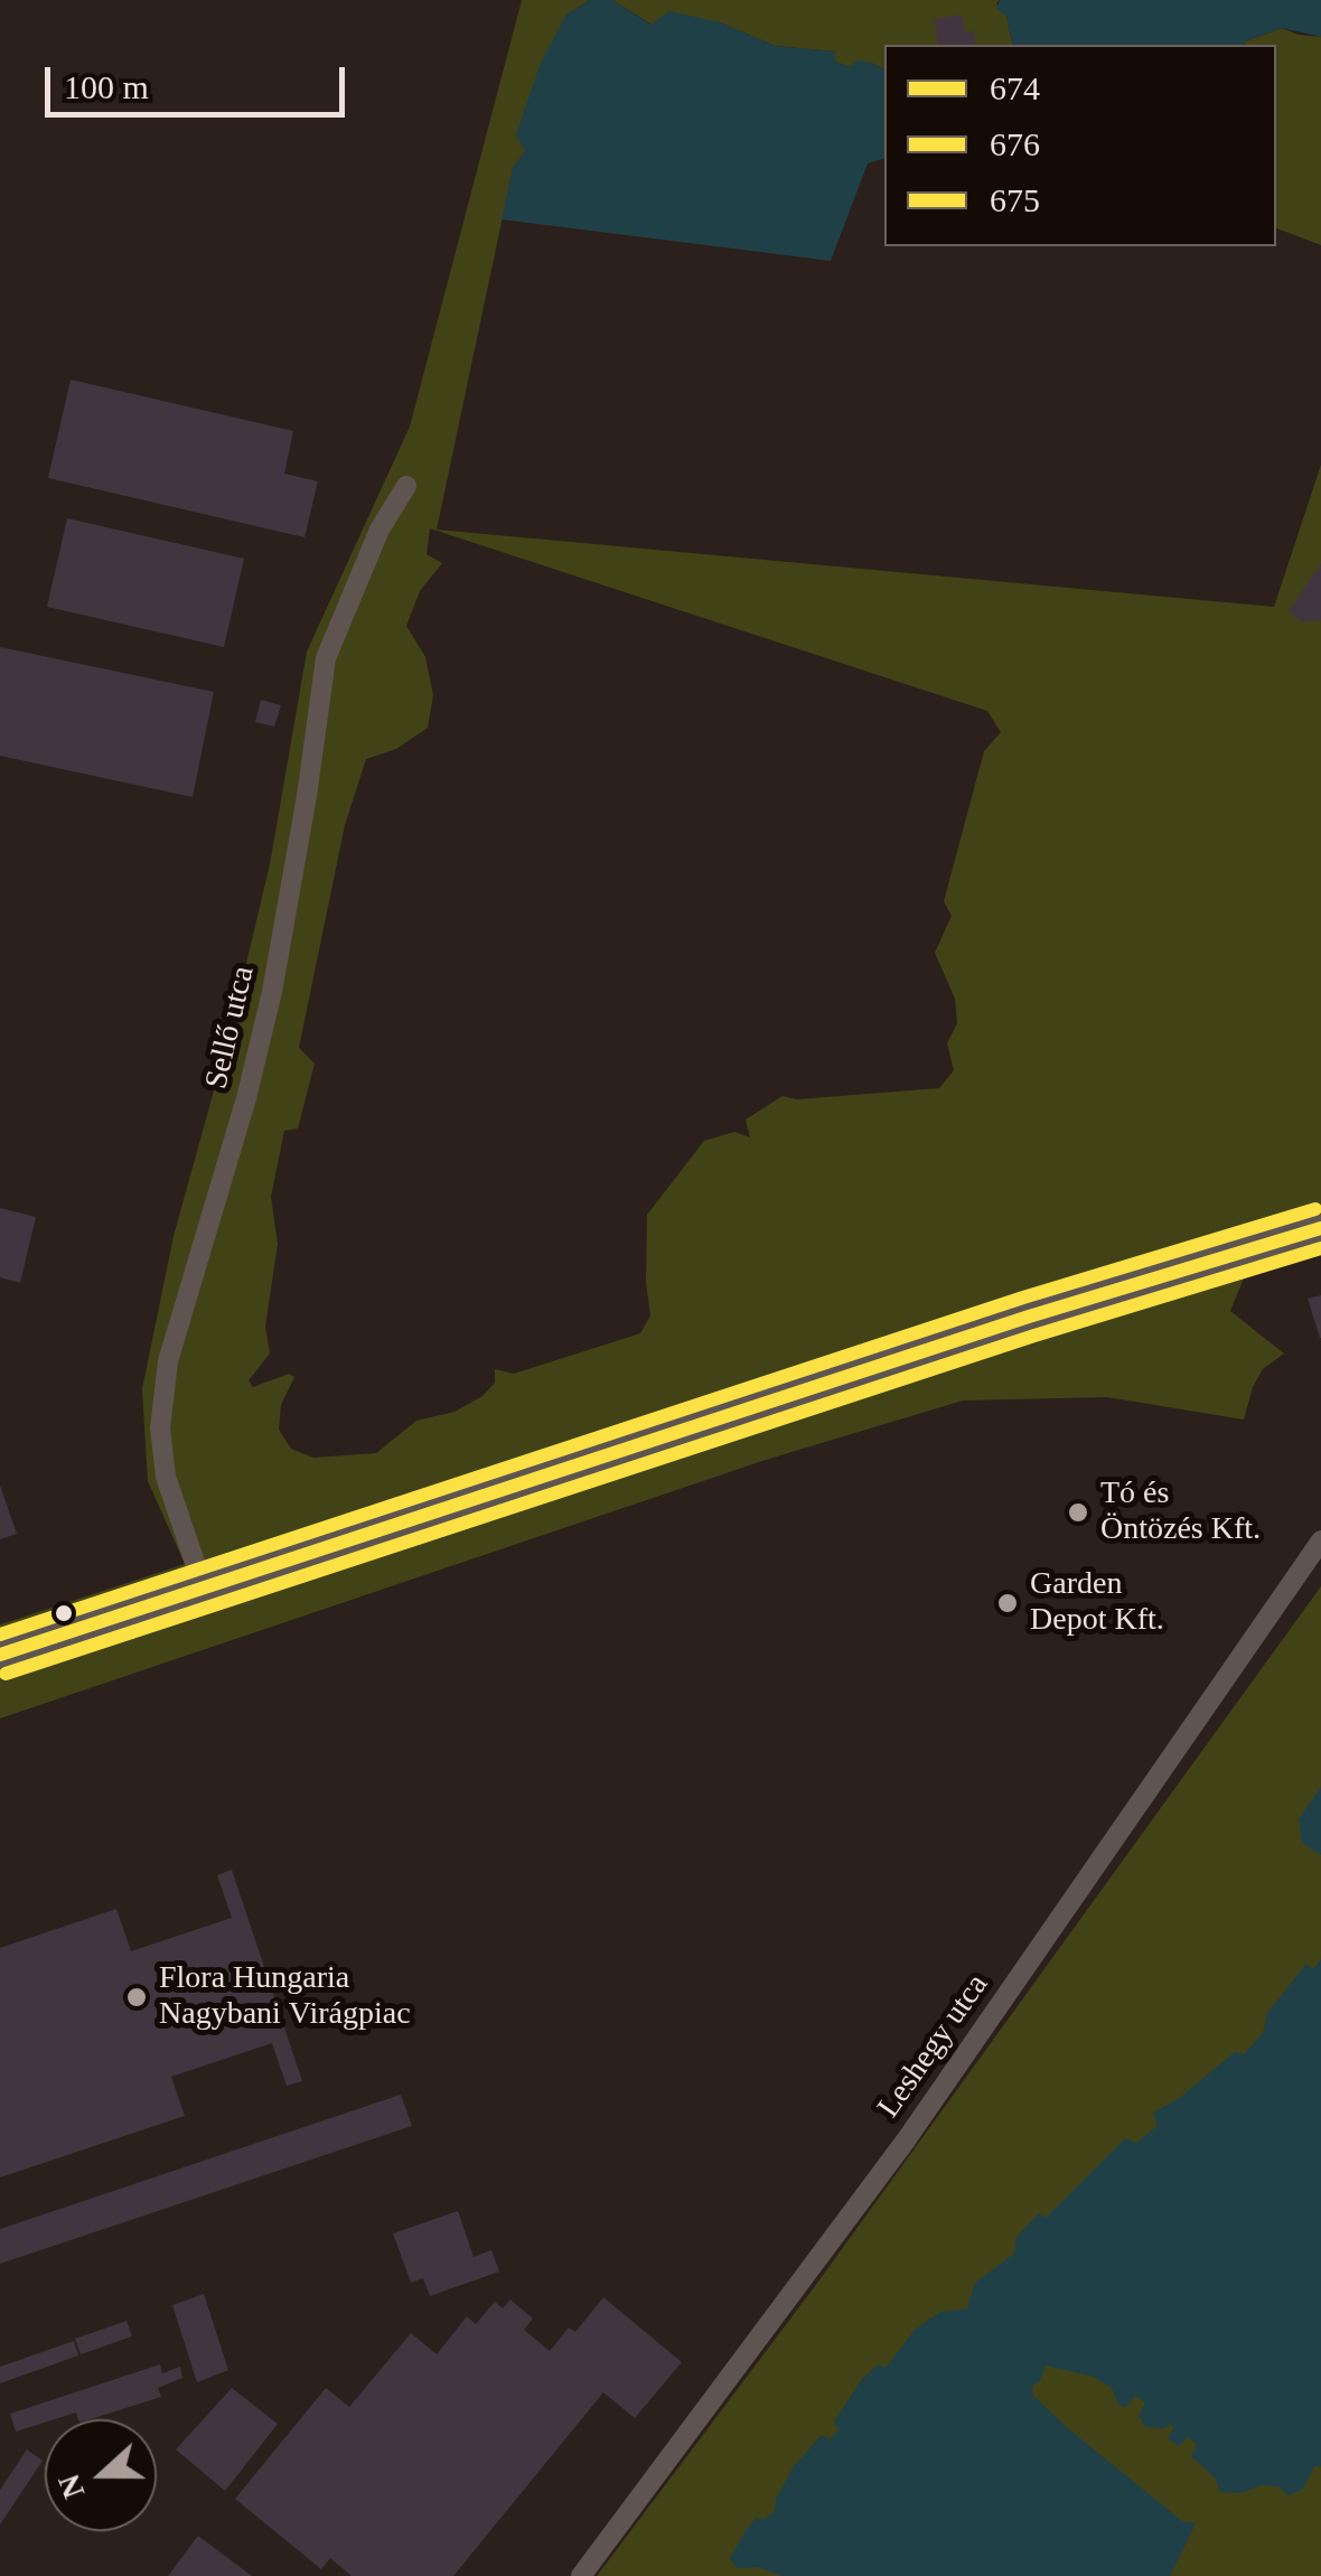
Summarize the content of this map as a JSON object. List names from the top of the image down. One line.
{"streets":{"street":["Sellő utca","Leshegy utca"]},"places":["Tó és Öntözés Kft.","Garden Depot Kft.","Flora Hungaria Nagybani Virágpiac"],"lines":["transit line 675","transit line 674","transit line 676"],"legend":["674","676","675"],"scale_bar":"100 m","north":"left"}
